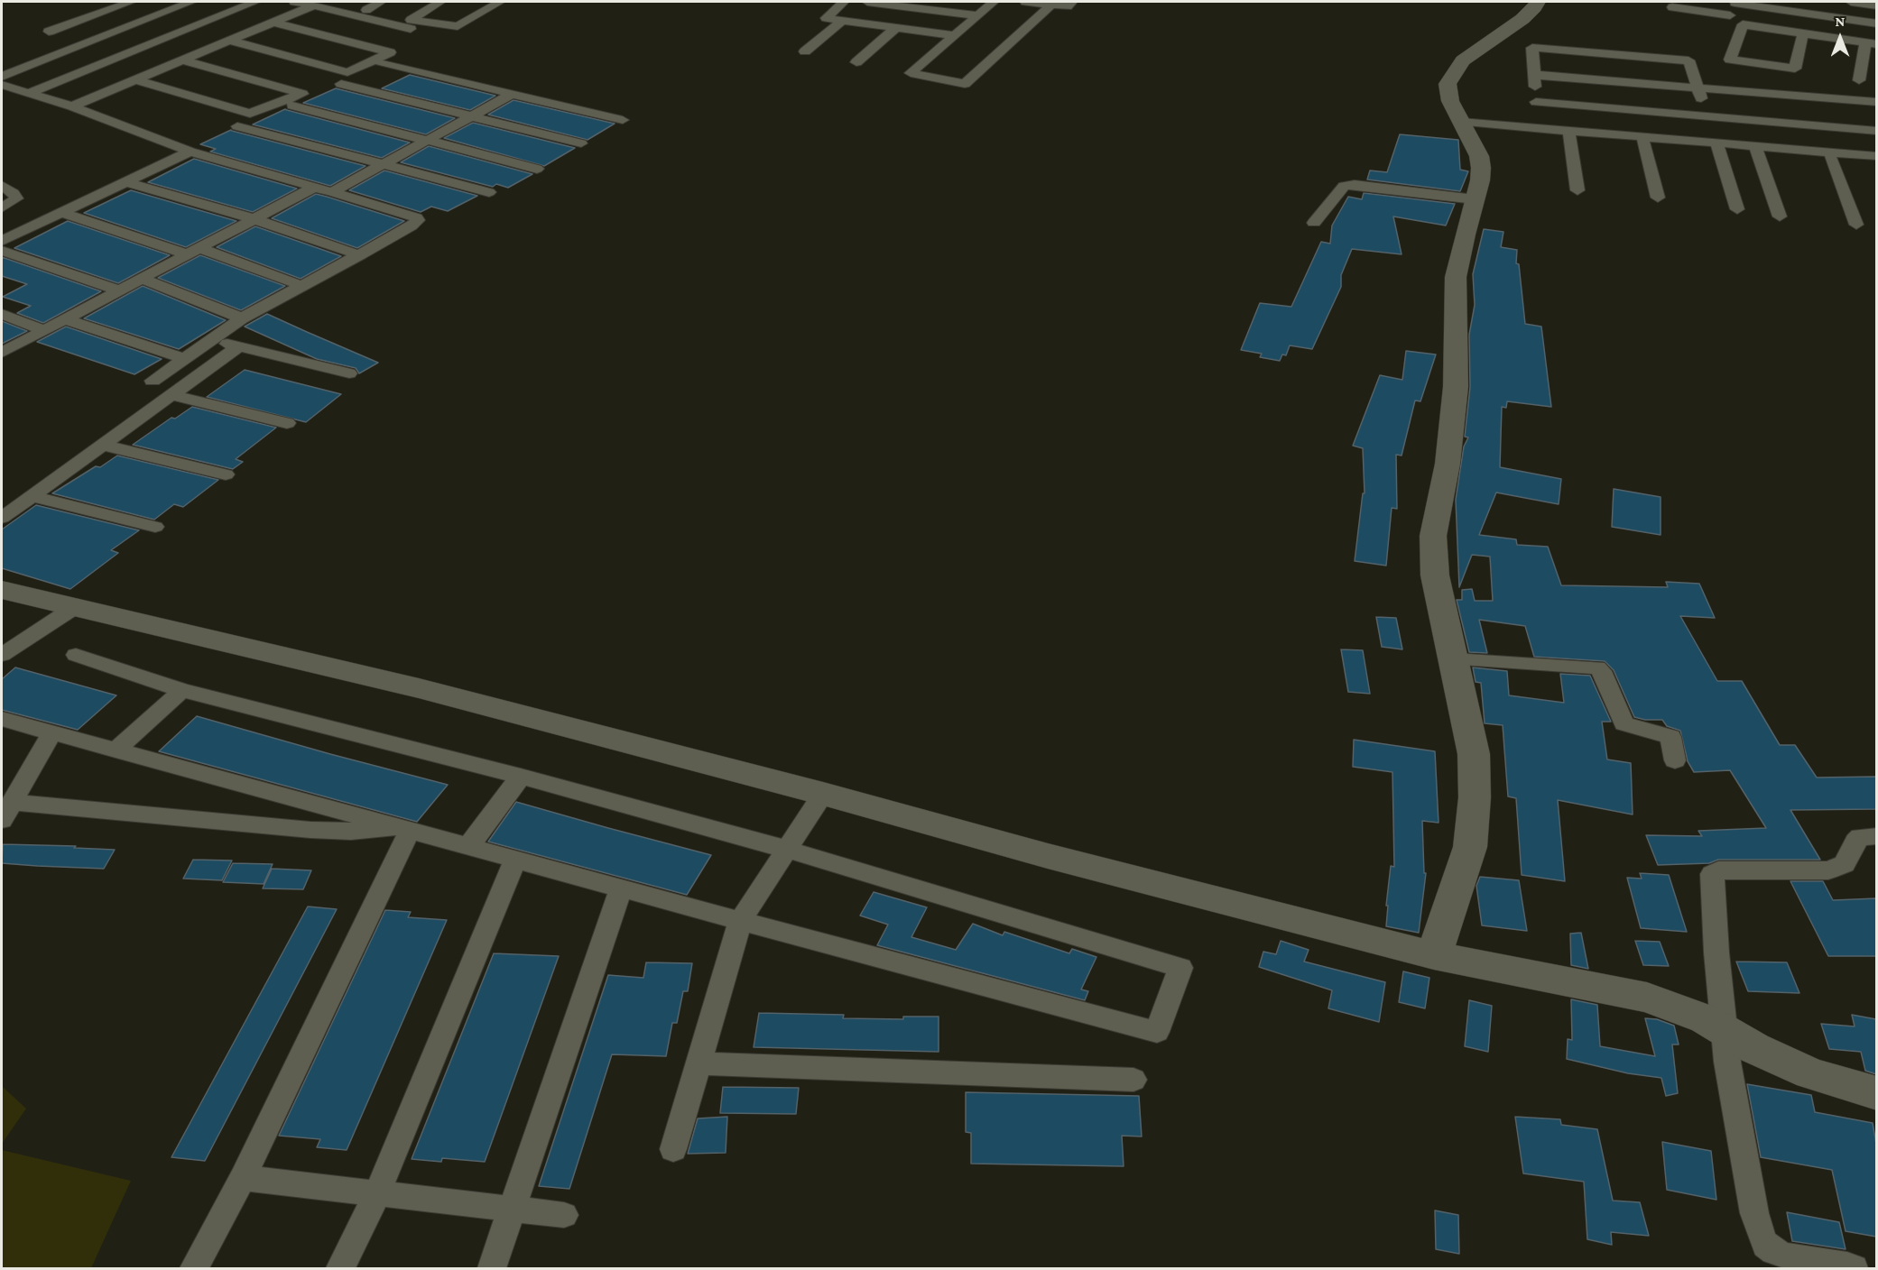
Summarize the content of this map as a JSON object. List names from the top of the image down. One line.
{"north":"top"}
